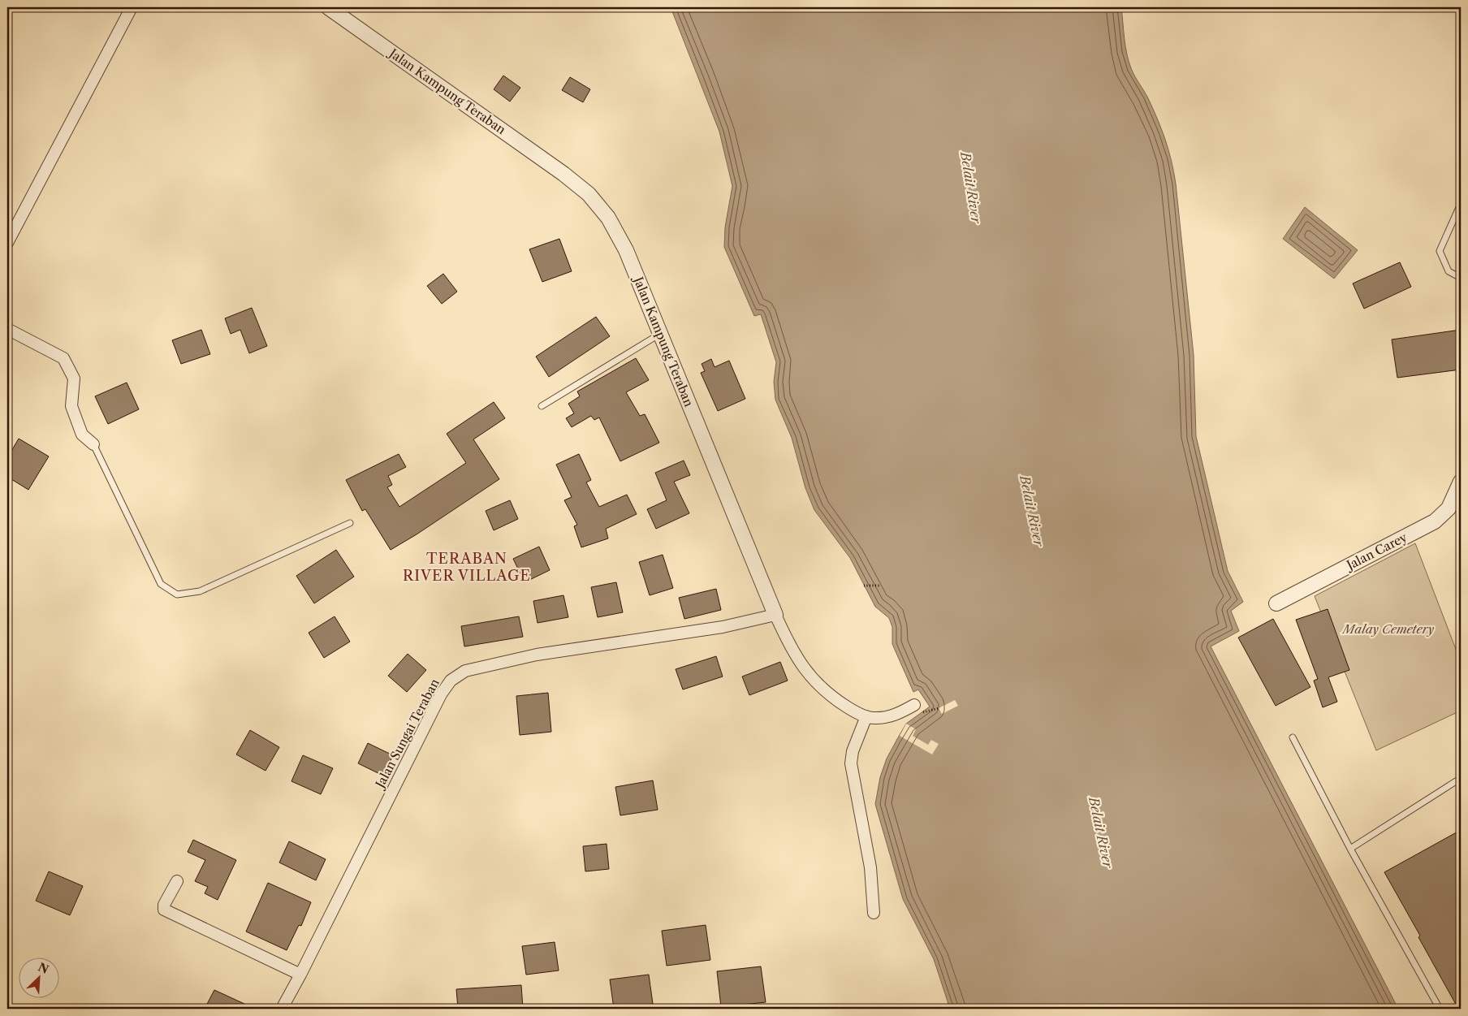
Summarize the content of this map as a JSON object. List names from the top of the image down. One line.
{"streets":{"street":["Jalan Kampung Teraban","Jalan Carey","Jalan Sungai Teraban"]},"crossings":[["Jalan Kampung Teraban","Jalan Sungai Teraban"]],"districts":["TERABAN RIVER VILLAGE"],"water":["Belait River"],"parks":["Malay Cemetery"],"north":"top right"}
